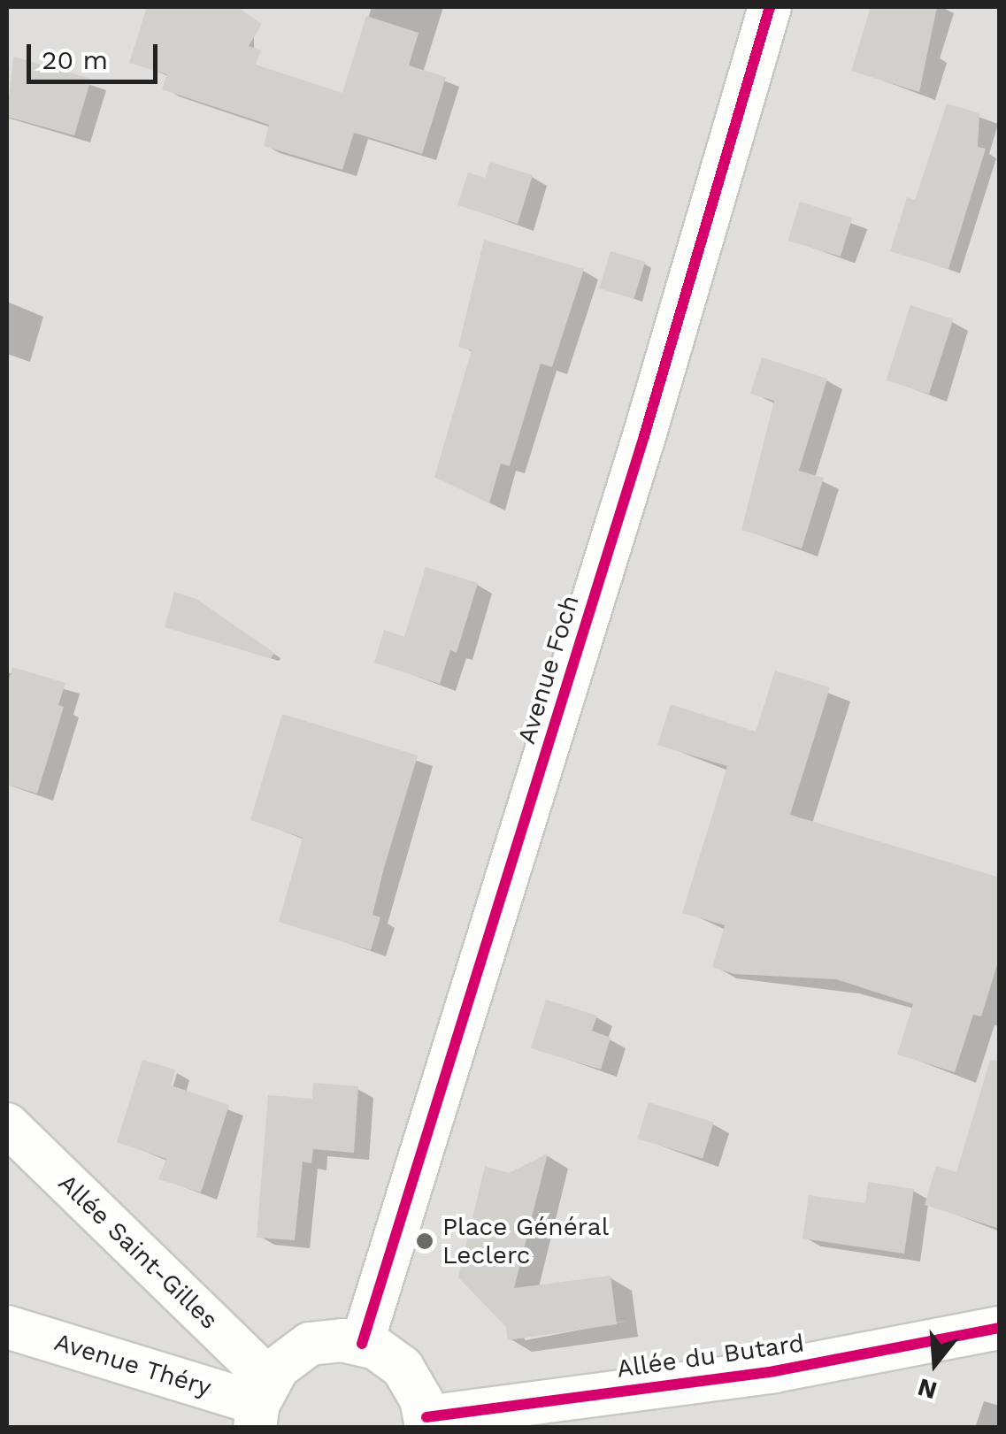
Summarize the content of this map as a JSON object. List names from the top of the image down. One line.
{"streets":{"street":["Avenue Foch","Allée Saint-Gilles","Allée du Butard","Avenue Théry"]},"crossings":[["Allée Saint-Gilles","Avenue Théry"]],"places":["Place Général Leclerc"],"scale_bar":"20 m","north":"bottom"}
